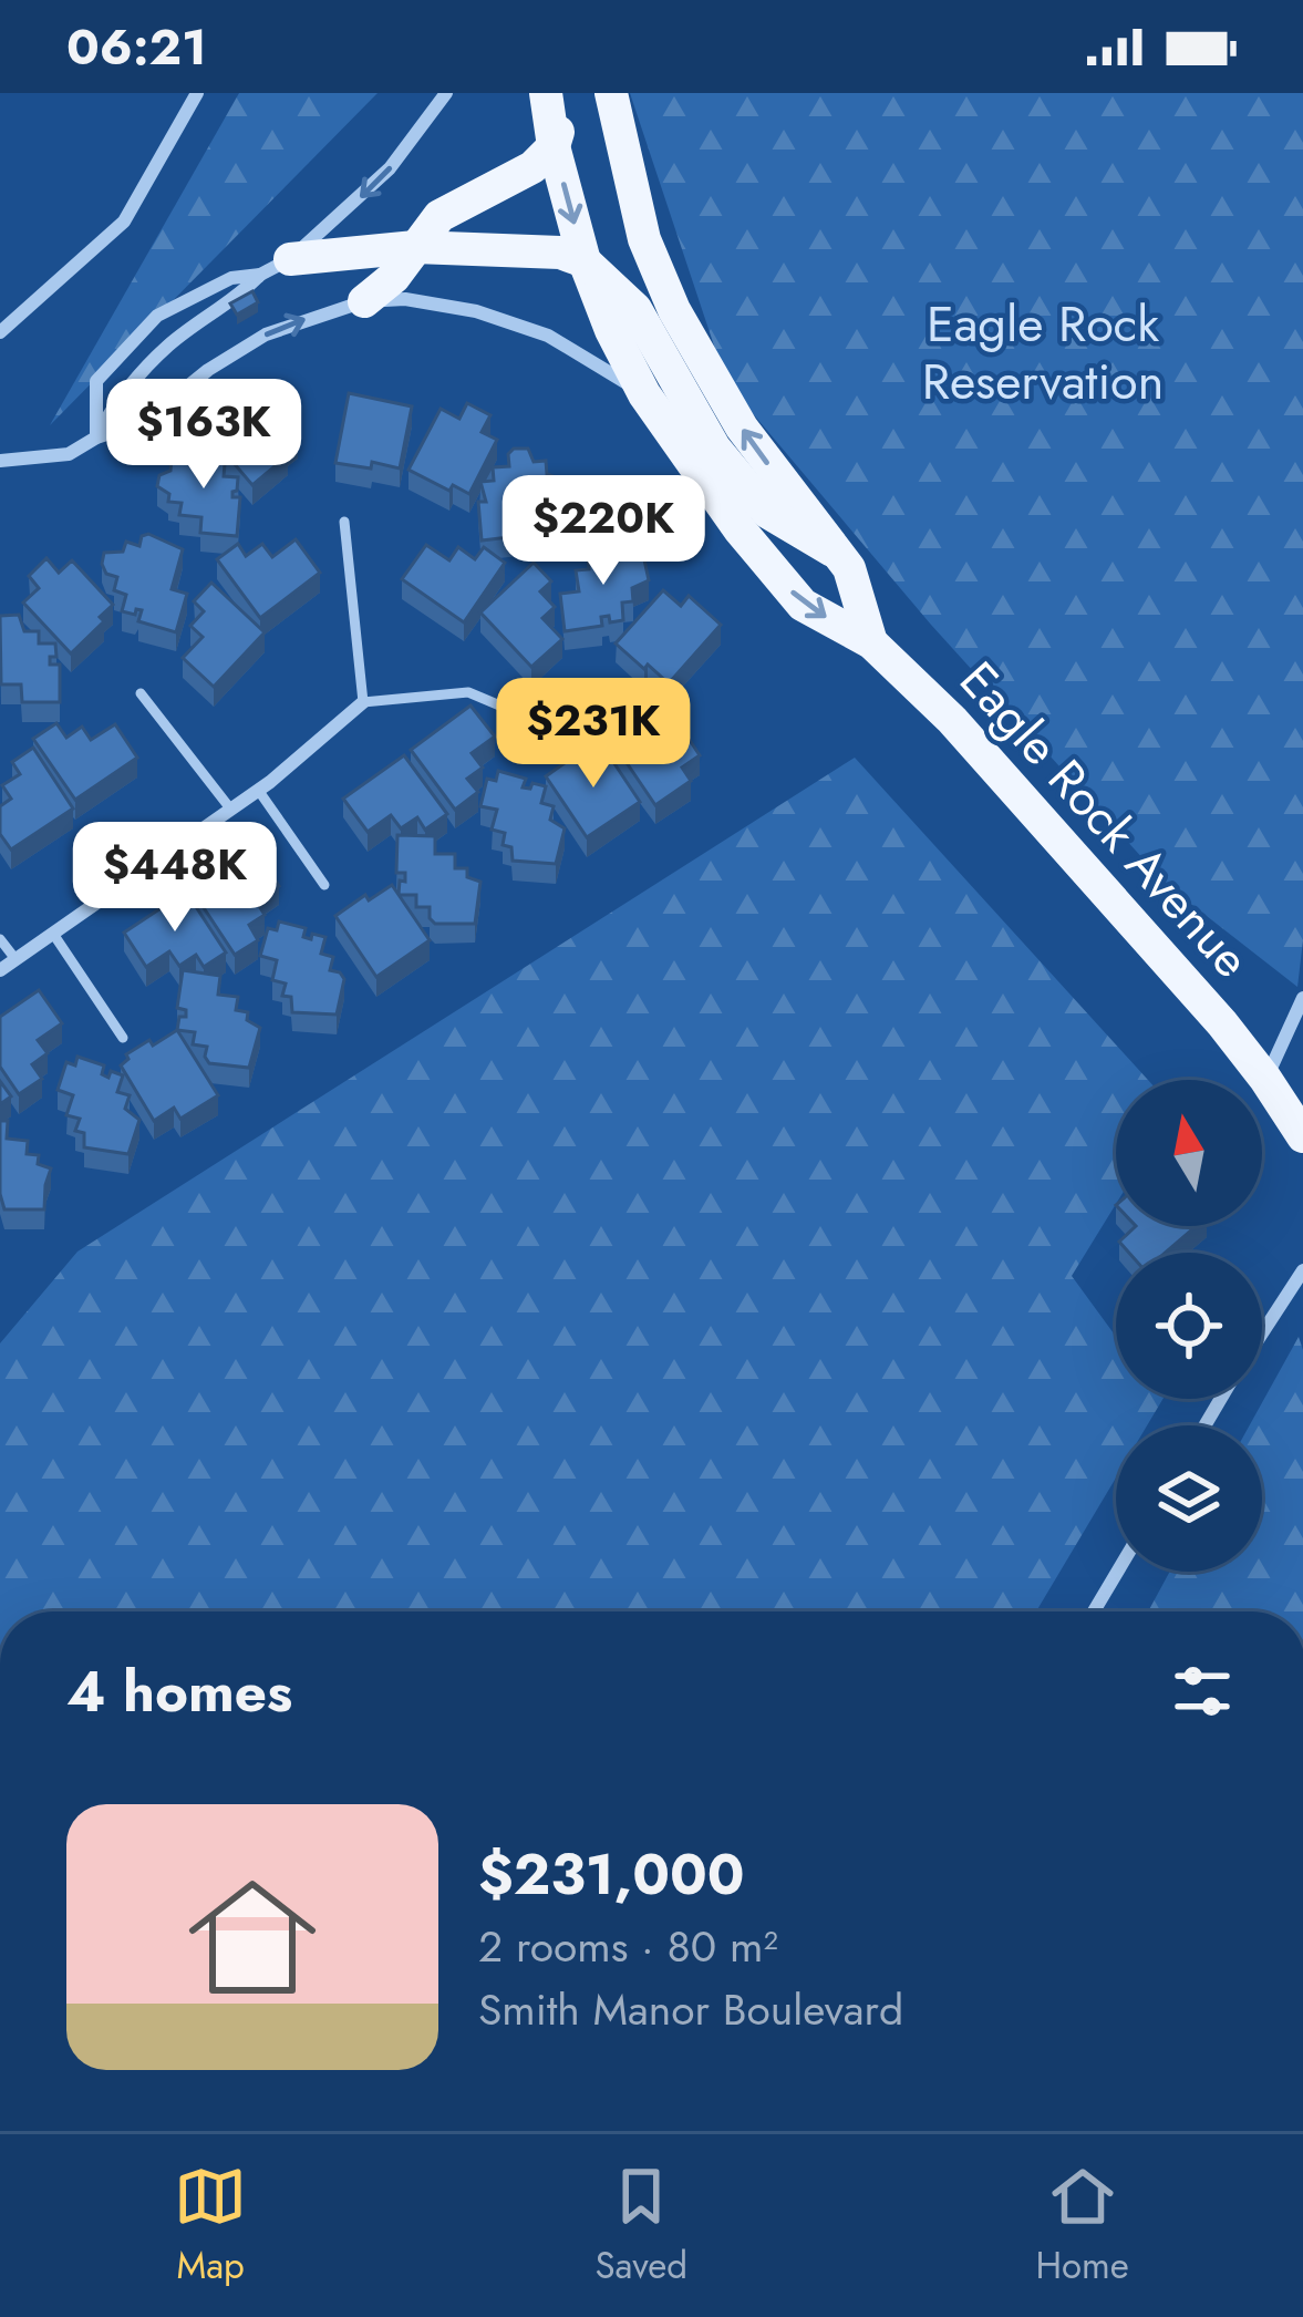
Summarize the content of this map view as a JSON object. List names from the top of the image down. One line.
{"streets":{"main road":["Eagle Rock Avenue"]},"parks":["Eagle Rock Reservation"],"north":"top","page":{"status":"06:21","price":["$163K","$220K","$231K","$448K"],"heading":"4 homes","list":[{"name":"$231,000","note":"2 rooms · 80 m² · Smith Manor Boulevard"}],"tabs":["Map","Saved","Home"]}}
